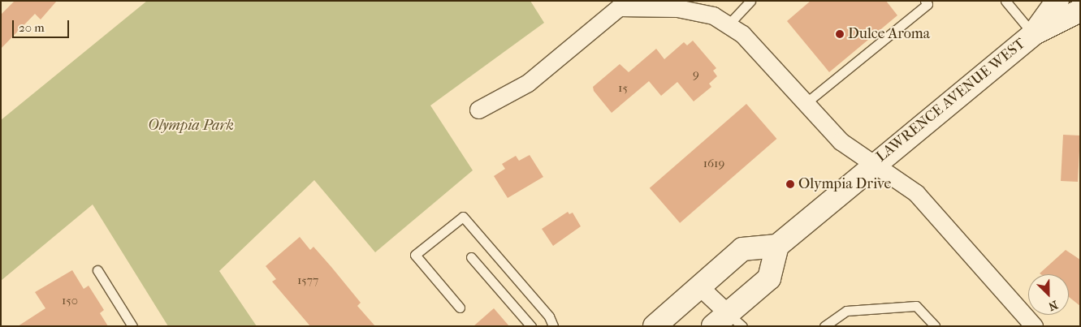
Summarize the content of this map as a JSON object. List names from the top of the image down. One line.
{"streets":{"main road":["LAWRENCE AVENUE WEST"]},"parks":["Olympia Park"],"places":["Dulce Aroma","Olympia Drive"],"house_numbers":["9","15","1619","1577","150"],"scale_bar":"20 m","north":"bottom right"}
